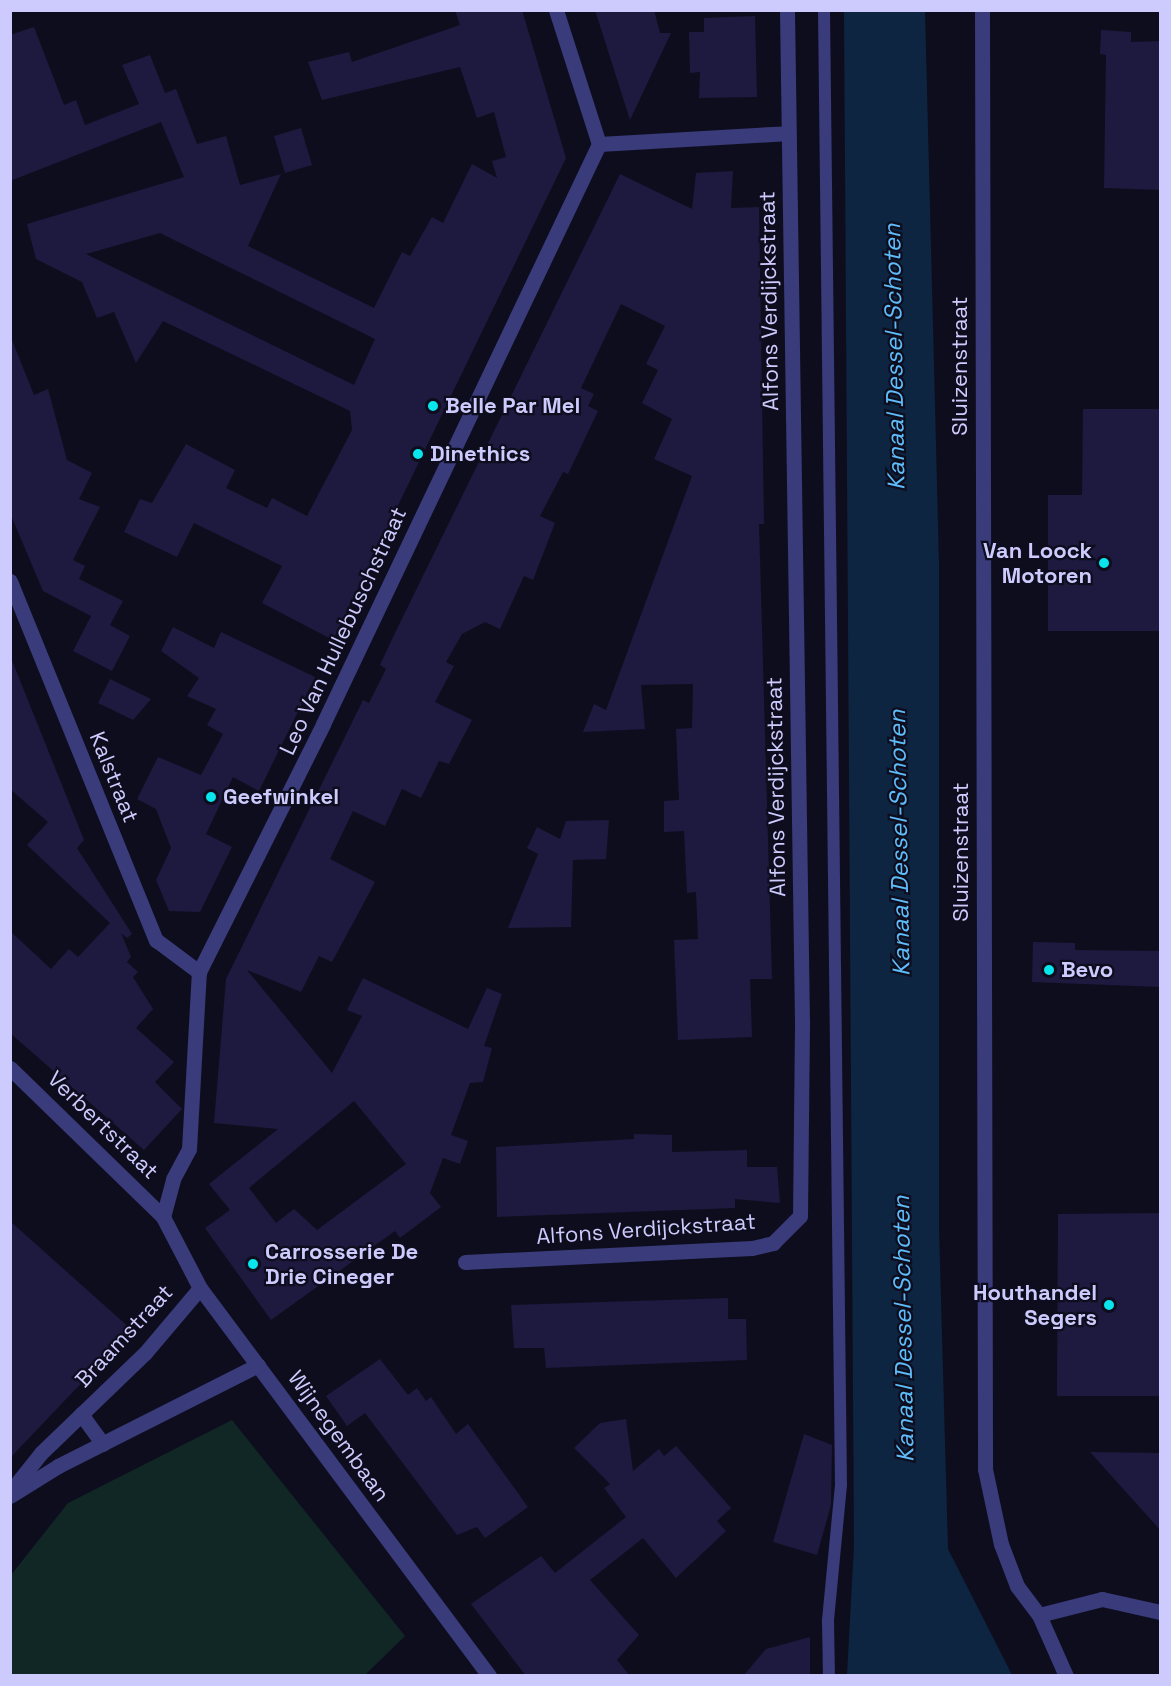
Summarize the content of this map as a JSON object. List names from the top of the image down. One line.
{"streets":{"street":["Alfons Verdijckstraat","Sluizenstraat","Leo Van Hullebuschstraat","Kalstraat","Verbertstraat","Braamstraat","Wijnegembaan"]},"crossings":[["Leo Van Hullebuschstraat","Kalstraat"],["Leo Van Hullebuschstraat","Verbertstraat"],["Leo Van Hullebuschstraat","Wijnegembaan"],["Verbertstraat","Wijnegembaan"],["Braamstraat","Wijnegembaan"]],"water":["Kanaal Dessel-Schoten"],"places":["Belle Par Mel","Dinethics","Van Loock Motoren","Geefwinkel","Bevo","Carrosserie De Drie Cineger","Houthandel Segers"]}
